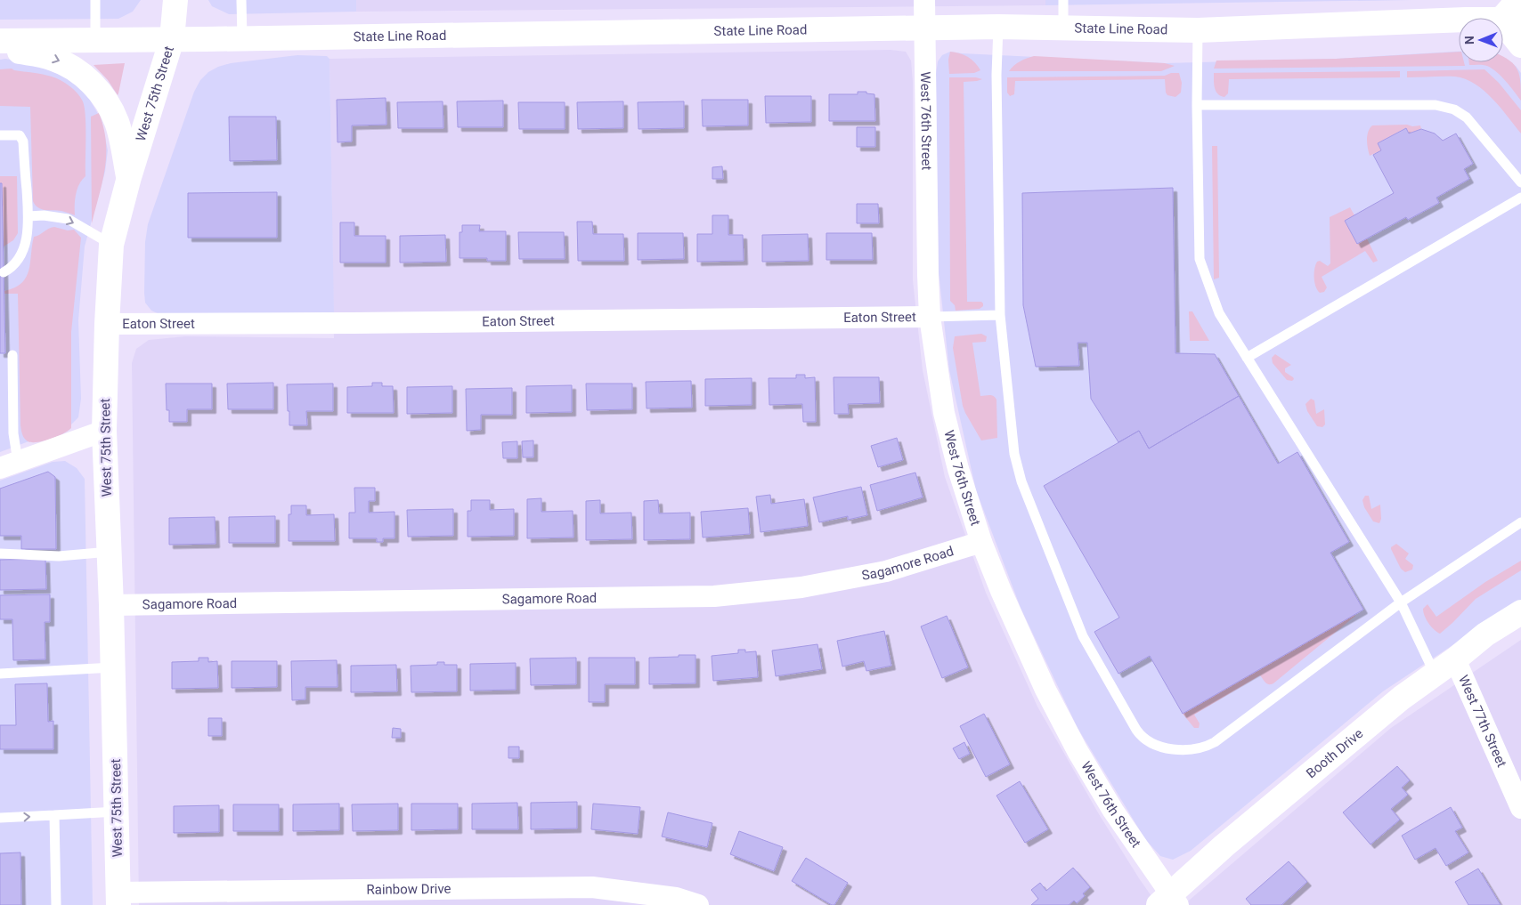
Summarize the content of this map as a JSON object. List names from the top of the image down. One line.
{"streets":{"main road":["State Line Road","West 75th Street","Booth Drive"],"street":["West 76th Street","Eaton Street","Sagamore Road","West 77th Street","Rainbow Drive"]},"crossings":[["State Line Road","West 75th Street"],["State Line Road","West 76th Street"],["West 75th Street","Eaton Street"],["West 75th Street","Sagamore Road"],["West 75th Street","Rainbow Drive"],["West 76th Street","Eaton Street"],["West 76th Street","Sagamore Road"],["West 76th Street","Booth Drive"],["West 77th Street","Booth Drive"]],"north":"left"}
